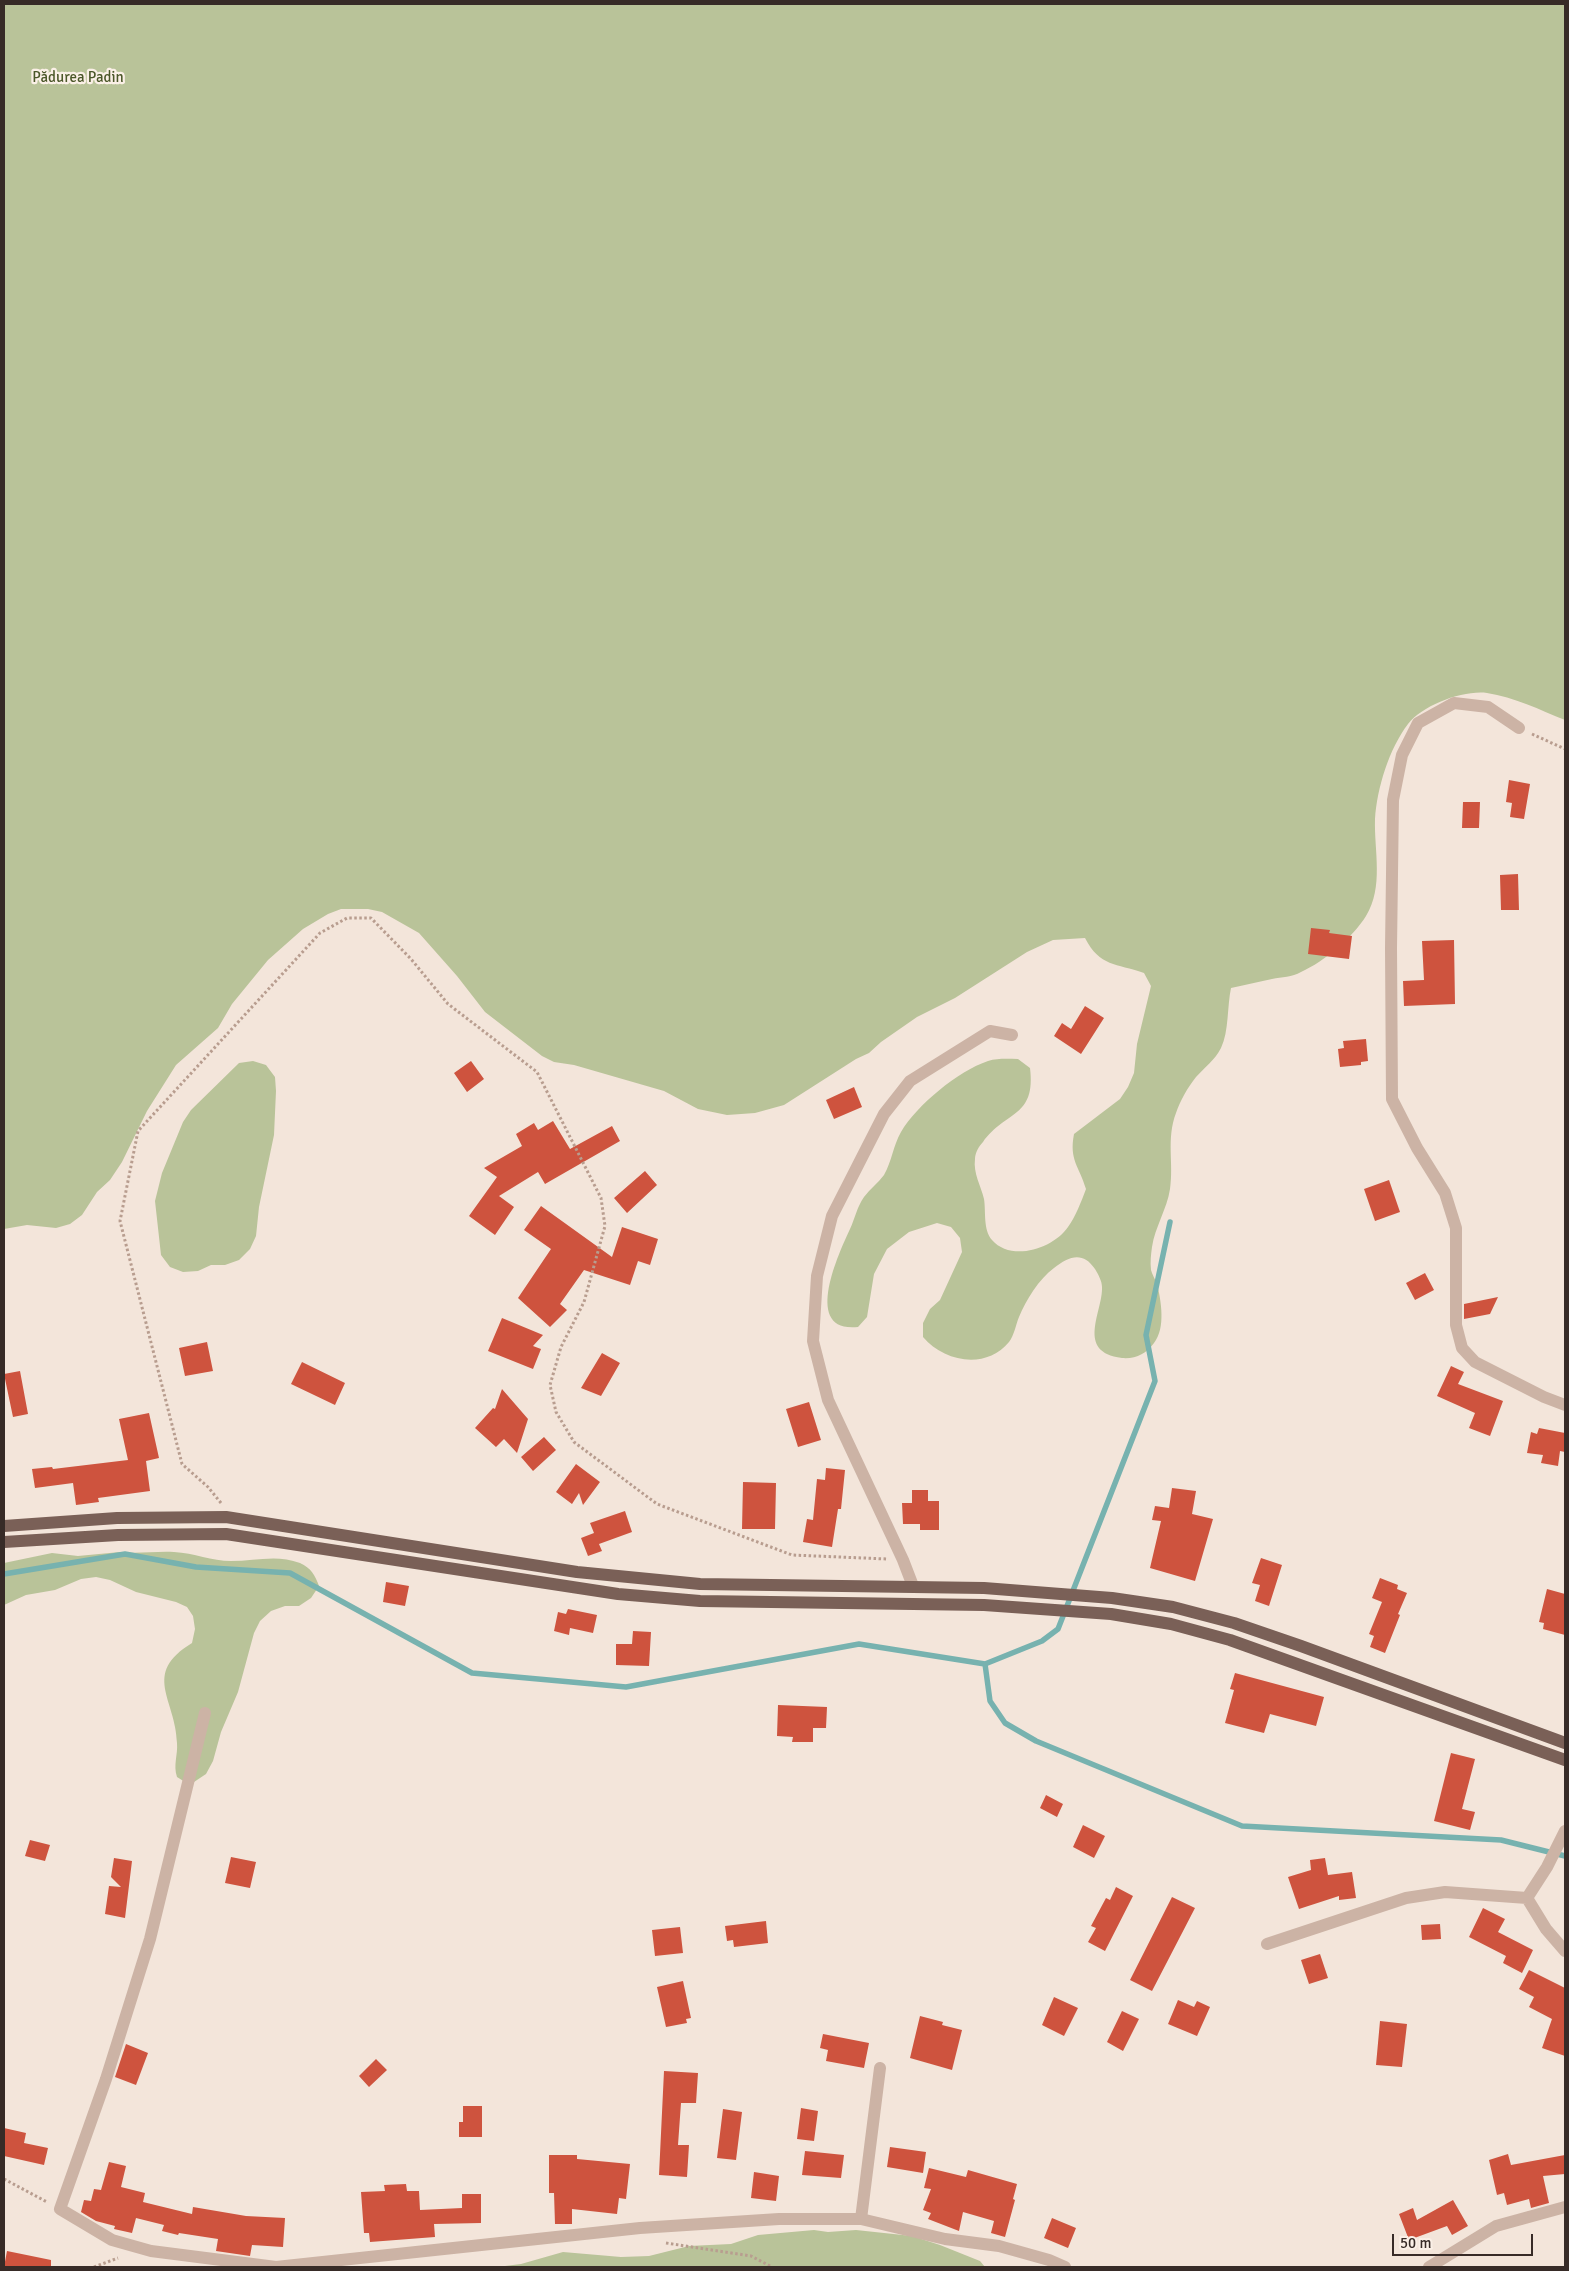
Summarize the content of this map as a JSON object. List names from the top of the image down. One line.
{"parks":["Pădurea Padin"],"scale_bar":"50 m"}
